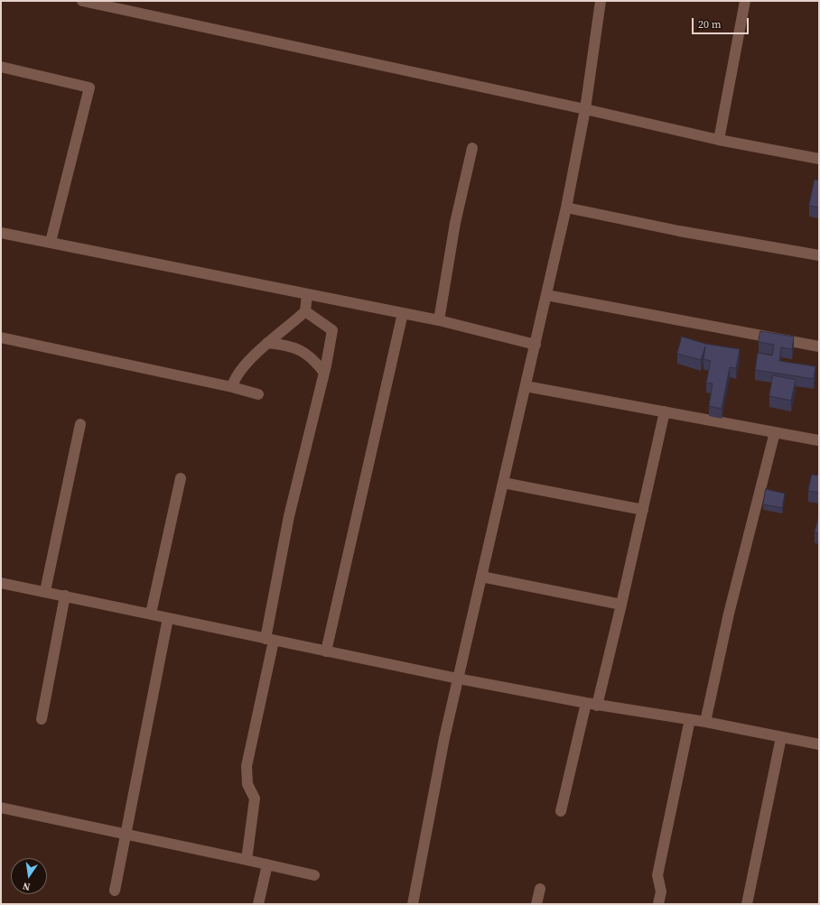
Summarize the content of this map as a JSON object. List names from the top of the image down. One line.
{"scale_bar":"20 m","north":"bottom"}
